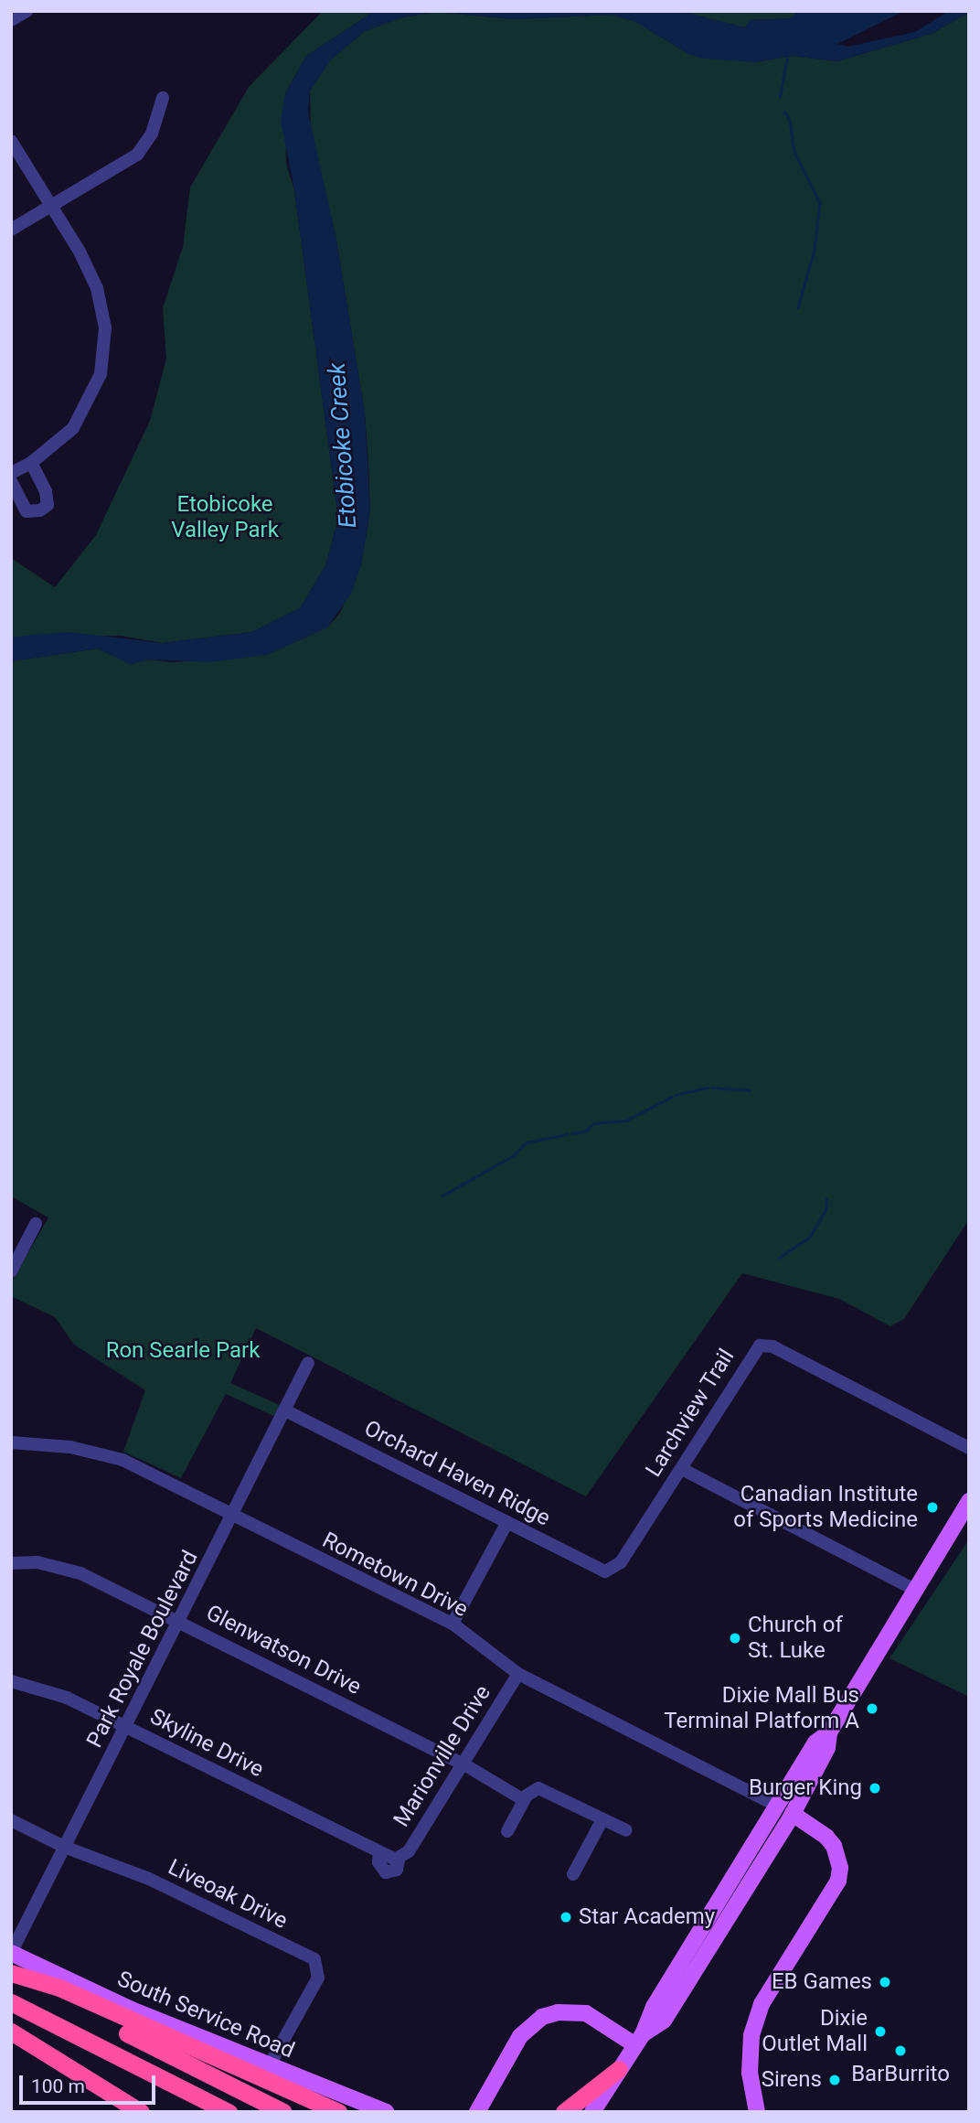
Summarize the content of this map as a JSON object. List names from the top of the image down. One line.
{"streets":{"main road":["South Service Road"],"street":["Larchview Trail","Orchard Haven Ridge","Rometown Drive","Park Royale Boulevard","Glenwatson Drive","Skyline Drive","Marionville Drive","Liveoak Drive"]},"crossings":[["Larchview Trail","Orchard Haven Ridge"],["Orchard Haven Ridge","Park Royale Boulevard"],["Rometown Drive","Park Royale Boulevard"],["Rometown Drive","Marionville Drive"],["Park Royale Boulevard","Glenwatson Drive"],["Park Royale Boulevard","Skyline Drive"],["Park Royale Boulevard","Liveoak Drive"],["Park Royale Boulevard","South Service Road"],["Glenwatson Drive","Marionville Drive"],["Skyline Drive","Marionville Drive"],["Liveoak Drive","South Service Road"]],"water":["Etobicoke Creek"],"parks":["Etobicoke Valley Park","Ron Searle Park"],"places":["Canadian Institute of Sports Medicine","Church of St. Luke","Dixie Mall Bus Terminal Platform A","Burger King","Star Academy","EB Games","Dixie Outlet Mall","BarBurrito","Sirens"],"scale_bar":"100 m"}
